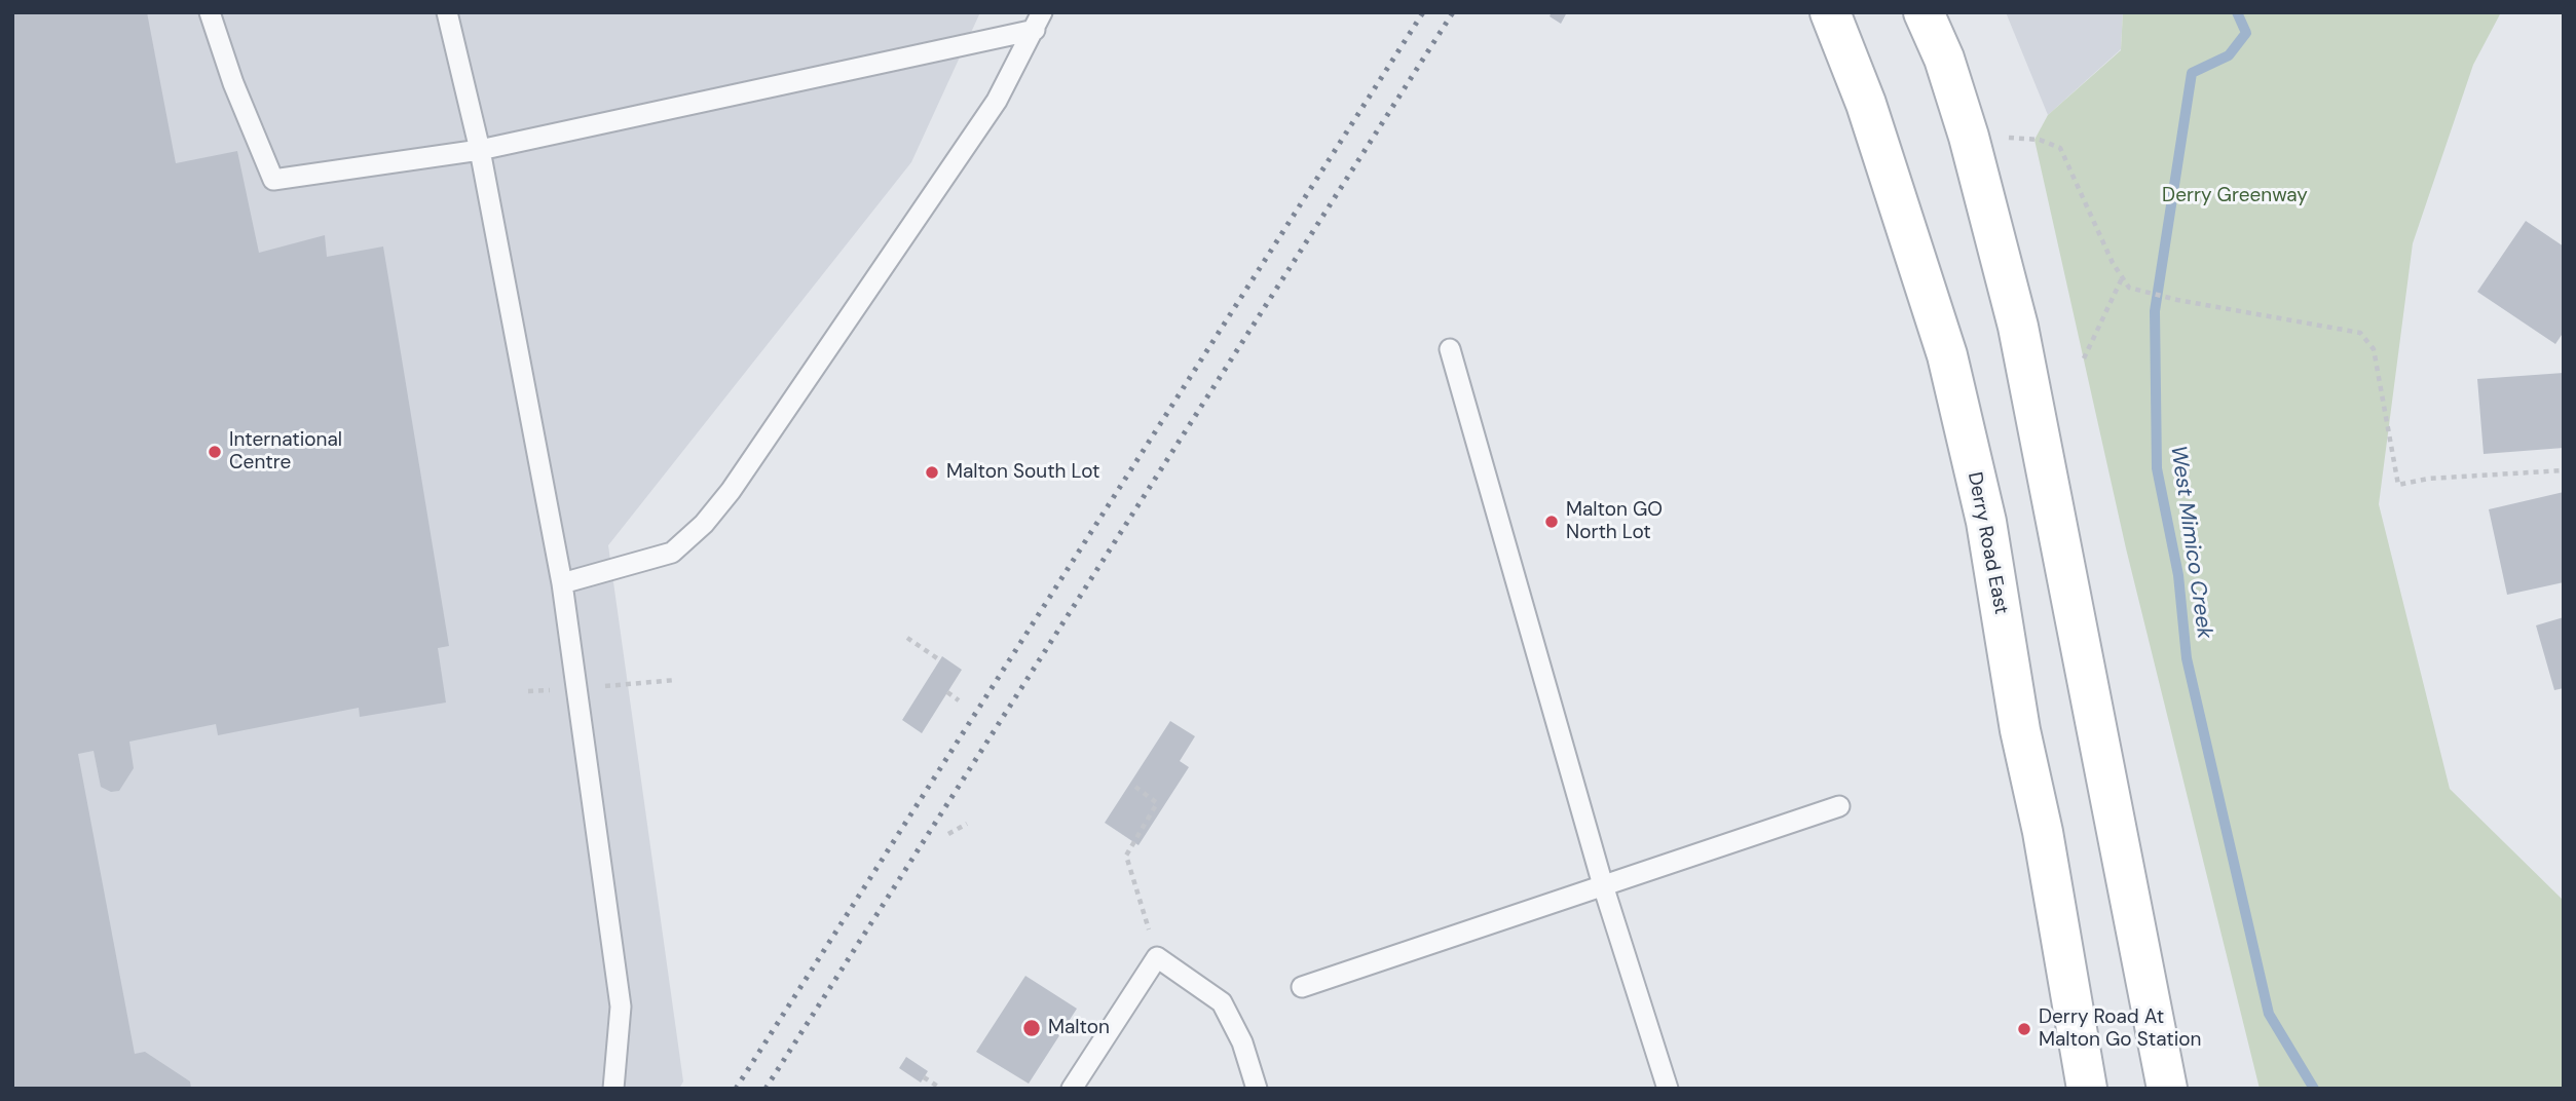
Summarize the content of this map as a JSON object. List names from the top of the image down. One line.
{"streets":{"main road":["Derry Road East"]},"water":["West Mimico Creek"],"parks":["Derry Greenway"],"places":["International Centre","Malton South Lot","Malton GO North Lot","Malton","Derry Road At Malton Go Station"]}
